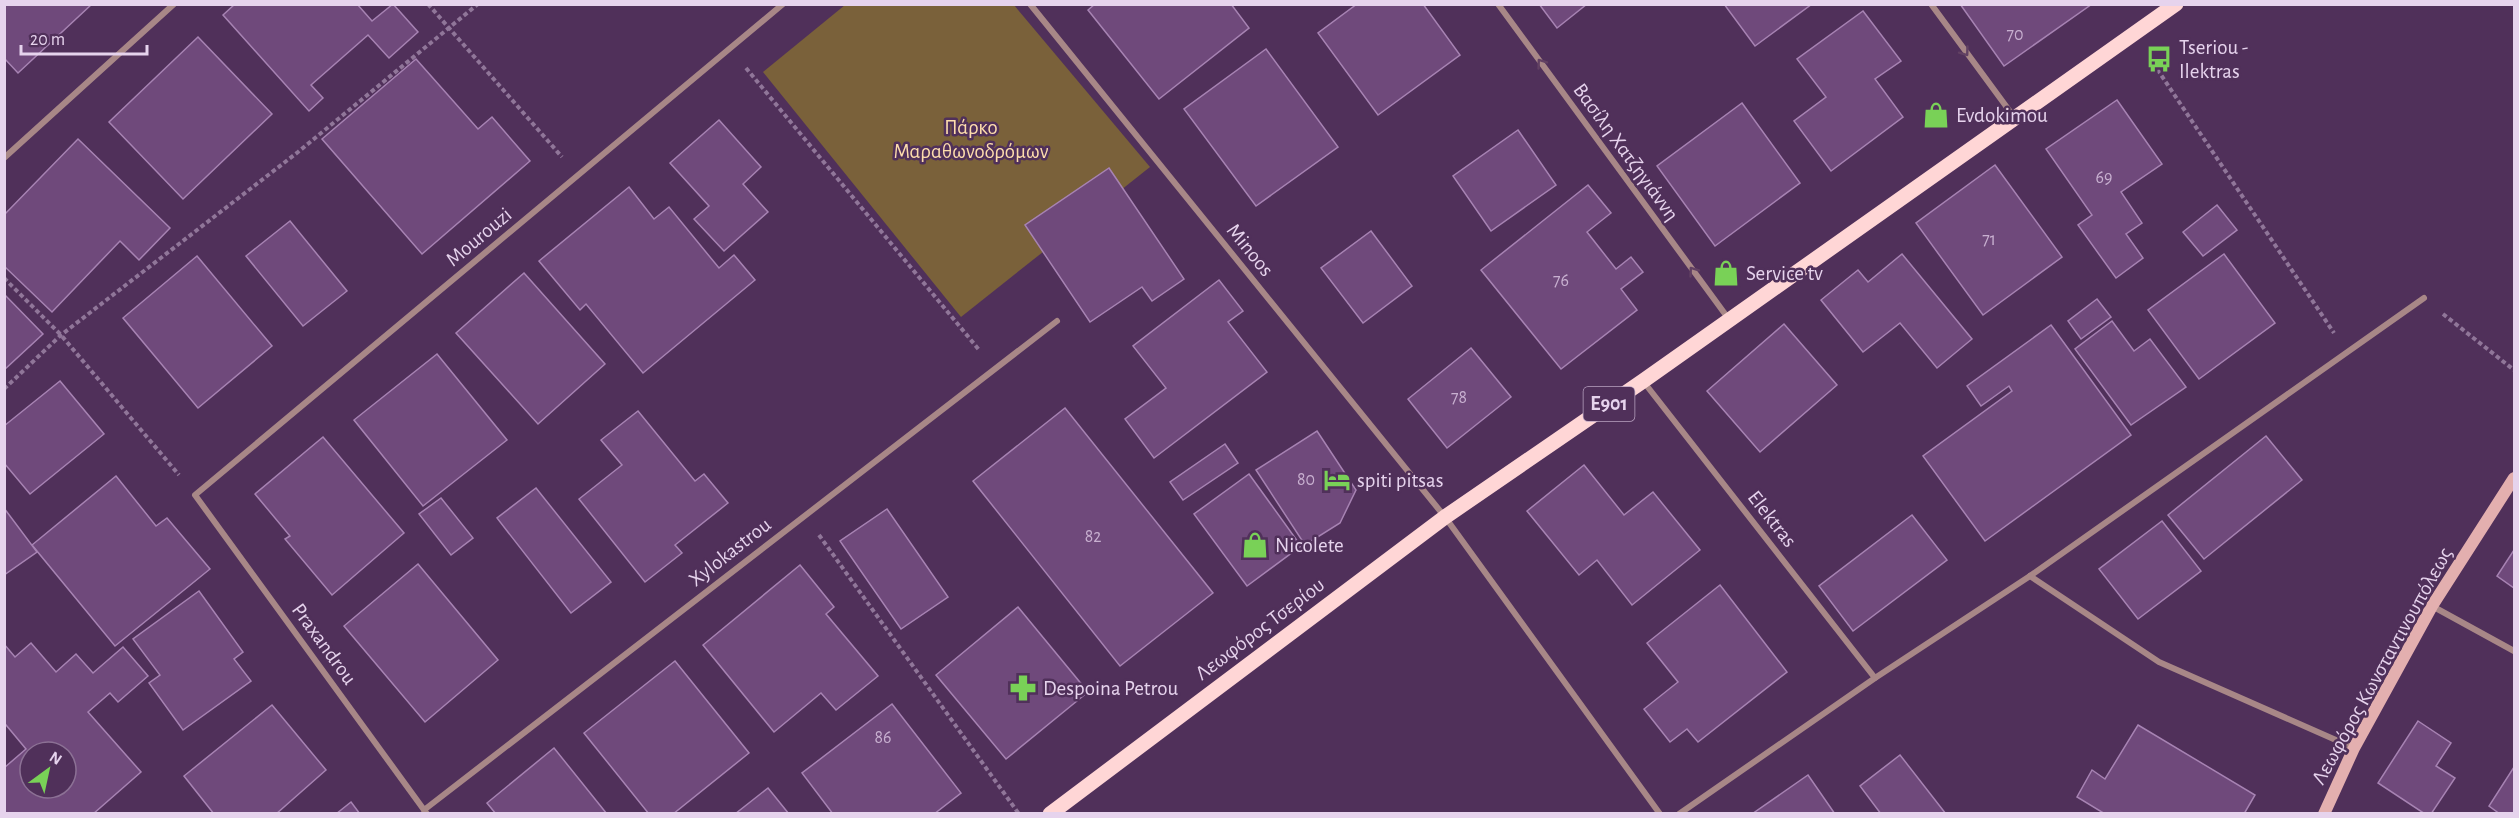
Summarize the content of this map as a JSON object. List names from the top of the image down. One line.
{"streets":{"main road":["E901","Λεωφόρος Τσερίου"],"street":["Βασίλη Χατζηγιάννη","Mourouzi","Minoos","Elektras","Xylokastrou","Praxandrou","Λεωφόρος Κωνσταντινουπόλεως"]},"crossings":[["Βασίλη Χατζηγιάννη","Λεωφόρος Τσερίου"],["Mourouzi","Praxandrou"],["Minoos","Λεωφόρος Τσερίου"],["Elektras","Λεωφόρος Τσερίου"],["Xylokastrou","Praxandrou"]],"one_way":["Βασίλη Χατζηγιάννη"],"parks":["Πάρκο Μαραθωνοδρόμων"],"places":{"bus stop":["Tseriou - Ilektras"],"shop":["Evdokimou","Service tv","Nicolete"],"hotel":["spiti pitsas"],"pharmacy":["Despoina Petrou"]},"house_numbers":["70","69","71","76","78","80","82","86"],"scale_bar":"20 m","north":"top right"}
